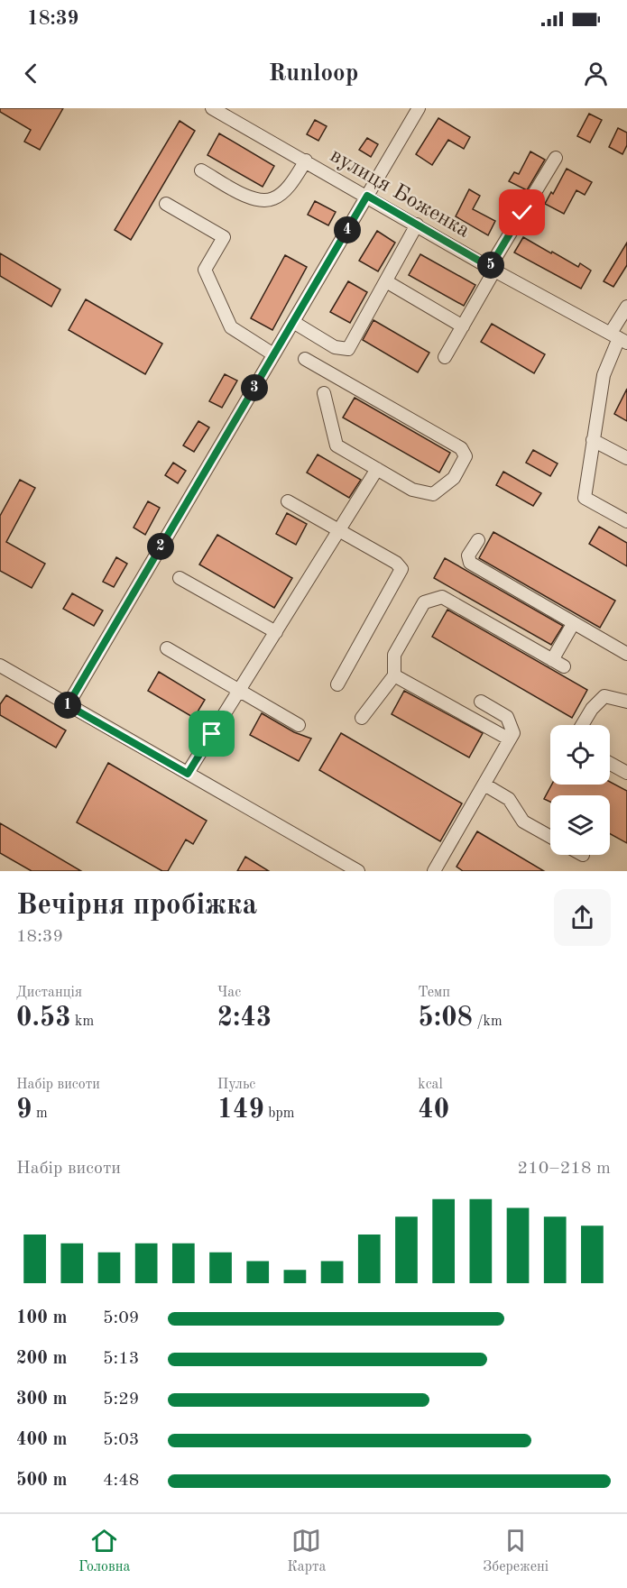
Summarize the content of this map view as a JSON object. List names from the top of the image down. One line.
{"streets":{"street":["вулиця Боженка"]},"page":{"status":"18:39","header":"Runloop","pins":["4","5","3","2","1"],"heading":["Вечірня пробіжка","18:39"],"stats":[["Дистанція","0.53 km"],["Час","2:43"],["Темп","5:08 /km"],["Набір висоти","9 m"],["Пульс","149 bpm"],["kcal","40"]],"chart":["Набір висоти","210–218 m"],"list":[{"name":"100 m","note":"5:09"},{"name":"200 m","note":"5:13"},{"name":"300 m","note":"5:29"},{"name":"400 m","note":"5:03"},{"name":"500 m","note":"4:48"}],"tabs":["Головна","Карта","Збережені"]}}
